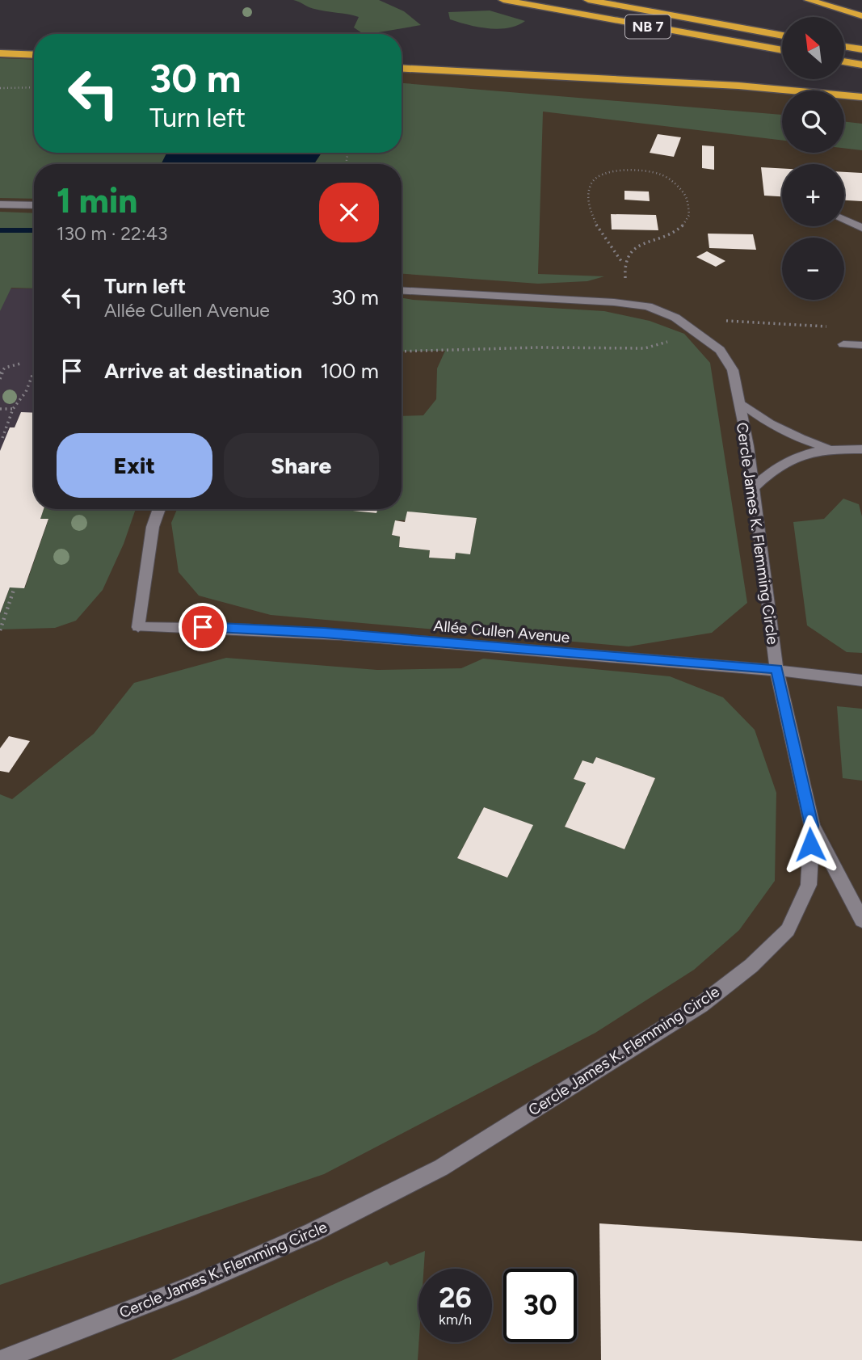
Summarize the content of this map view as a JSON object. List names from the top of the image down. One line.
{"streets":{"highway":["NB 7"],"street":["Cercle James K. Flemming Circle","Allée Cullen Avenue"]},"crossings":[["Cercle James K. Flemming Circle","Allée Cullen Avenue"]],"north":"top left","page":{"map_buttons":["+","−"],"turn":["30 m","Turn left"],"heading":["1 min","130 m · 22:43"],"list":[{"name":"Turn left","note":"Allée Cullen Avenue","value":"30 m"},{"name":"Arrive at destination","value":"100 m"}],"buttons":["Exit","Share"],"speed":"26 km/h","limit":"30"}}
